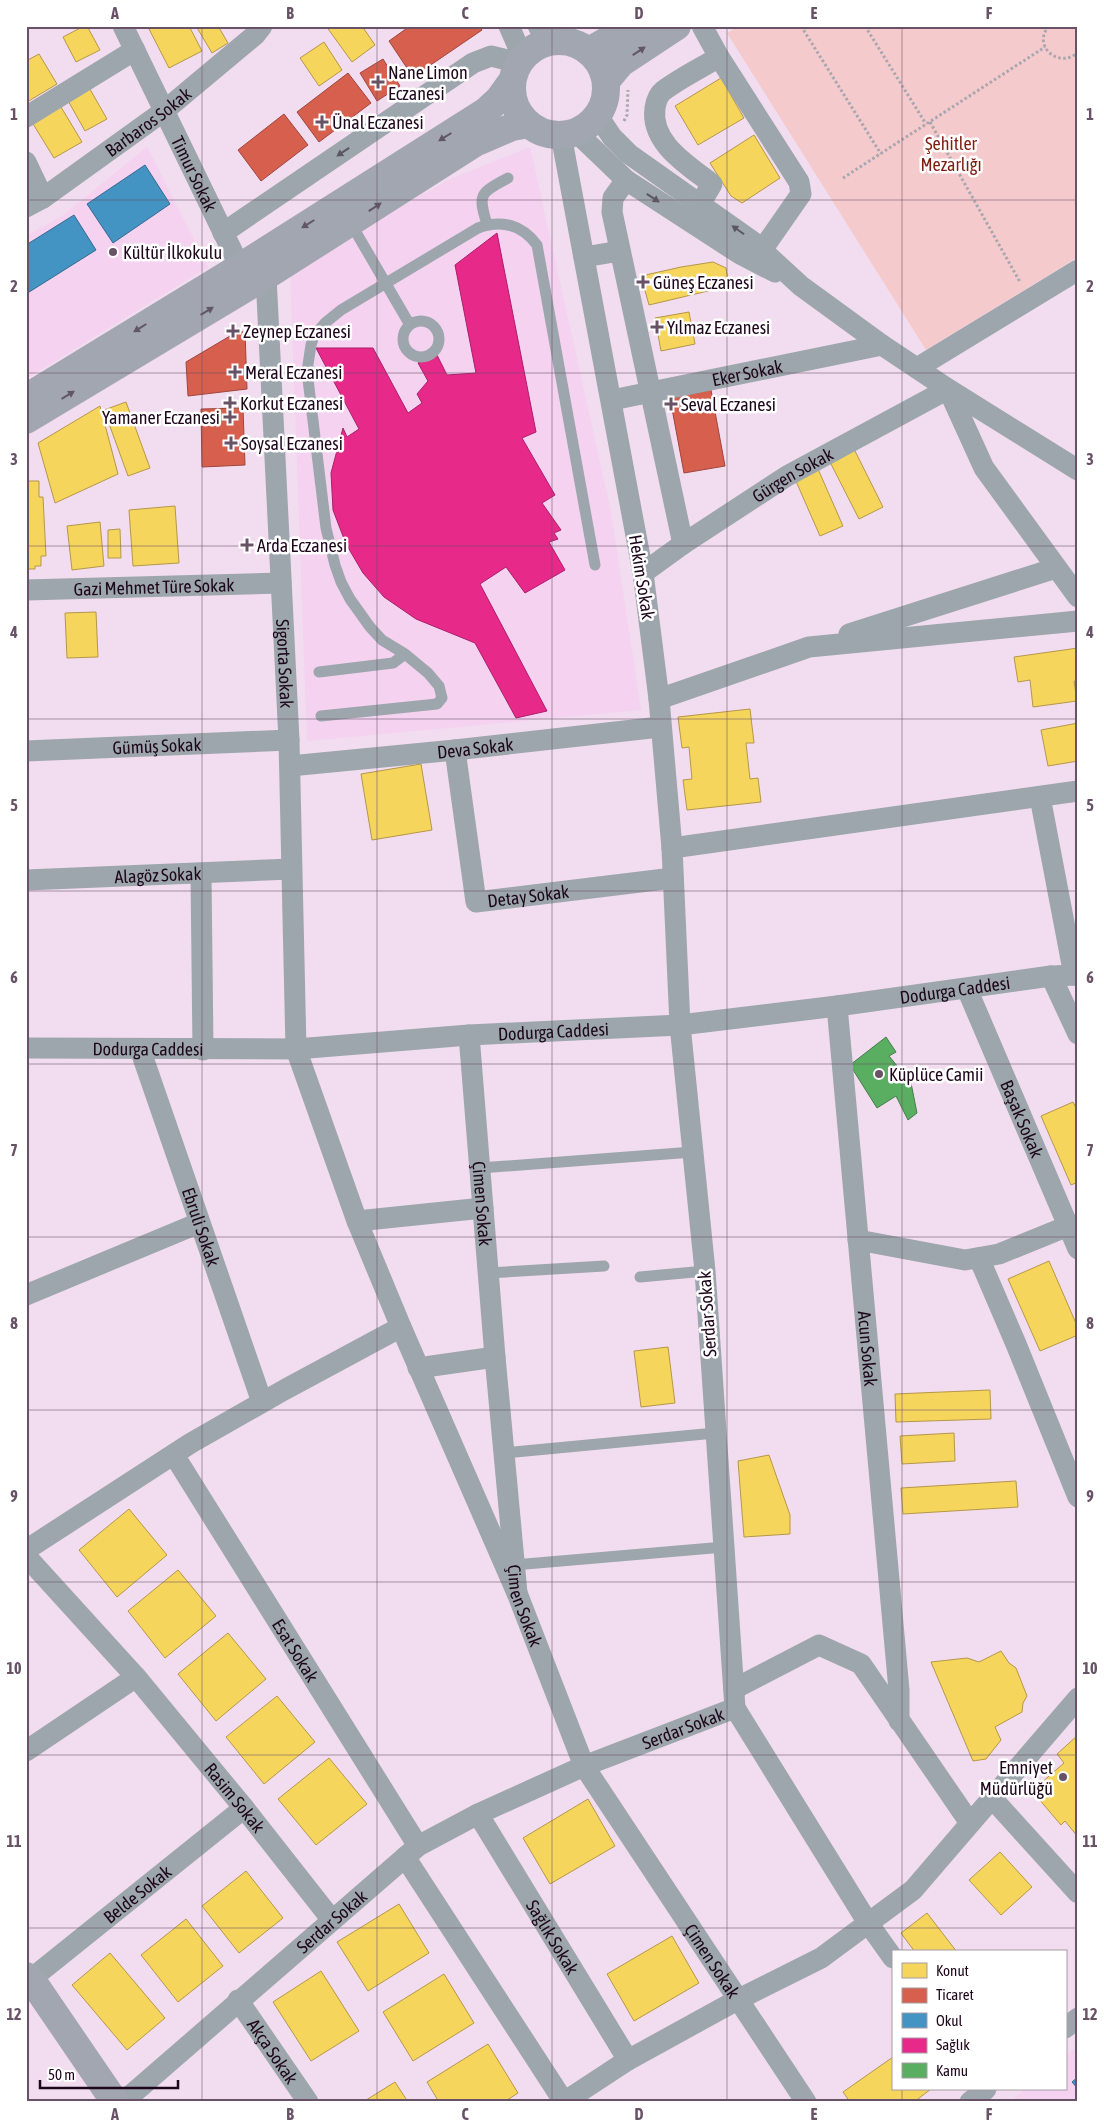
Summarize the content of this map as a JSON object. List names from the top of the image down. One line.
{"streets":{"street":["Barbaros Sokak","Timur Sokak","Eker Sokak","Gürgen Sokak","Hekim Sokak","Gazi Mehmet Türe Sokak","Sigorta Sokak","Gümüş Sokak","Deva Sokak","Alagöz Sokak","Detay Sokak","Dodurga Caddesi","Başak Sokak","Çimen Sokak","Ebruli Sokak","Serdar Sokak","Acun Sokak","Esat Sokak","Rasim Sokak","Belde Sokak","Sağlık Sokak","Akça Sokak"]},"crossings":[["Barbaros Sokak","Timur Sokak"],["Eker Sokak","Hekim Sokak"],["Gürgen Sokak","Hekim Sokak"],["Hekim Sokak","Deva Sokak"],["Hekim Sokak","Detay Sokak"],["Hekim Sokak","Dodurga Caddesi"],["Hekim Sokak","Serdar Sokak"],["Gazi Mehmet Türe Sokak","Sigorta Sokak"],["Sigorta Sokak","Gümüş Sokak"],["Sigorta Sokak","Deva Sokak"],["Sigorta Sokak","Alagöz Sokak"],["Sigorta Sokak","Dodurga Caddesi"],["Sigorta Sokak","Çimen Sokak"],["Deva Sokak","Detay Sokak"],["Dodurga Caddesi","Başak Sokak"],["Dodurga Caddesi","Çimen Sokak"],["Dodurga Caddesi","Ebruli Sokak"],["Dodurga Caddesi","Serdar Sokak"],["Dodurga Caddesi","Acun Sokak"],["Çimen Sokak","Serdar Sokak"],["Serdar Sokak","Esat Sokak"],["Serdar Sokak","Rasim Sokak"],["Serdar Sokak","Sağlık Sokak"],["Serdar Sokak","Akça Sokak"],["Rasim Sokak","Belde Sokak"]],"parks":["Şehitler Mezarlığı"],"places":{"health":["Nane Limon Eczanesi","Ünal Eczanesi","Güneş Eczanesi","Yılmaz Eczanesi","Zeynep Eczanesi","Meral Eczanesi","Korkut Eczanesi","Seval Eczanesi","Yamaner Eczanesi","Soysal Eczanesi","Arda Eczanesi"],"other":["Kültür İlkokulu","Küplüce Camii","Emniyet Müdürlüğü"]},"legend":["Konut","Ticaret","Okul","Sağlık","Kamu"],"scale_bar":"50 m","grid":{"columns":["A","B","C","D","E","F"],"rows":["1","2","3","4","5","6","7","8","9","10","11","12"]}}
